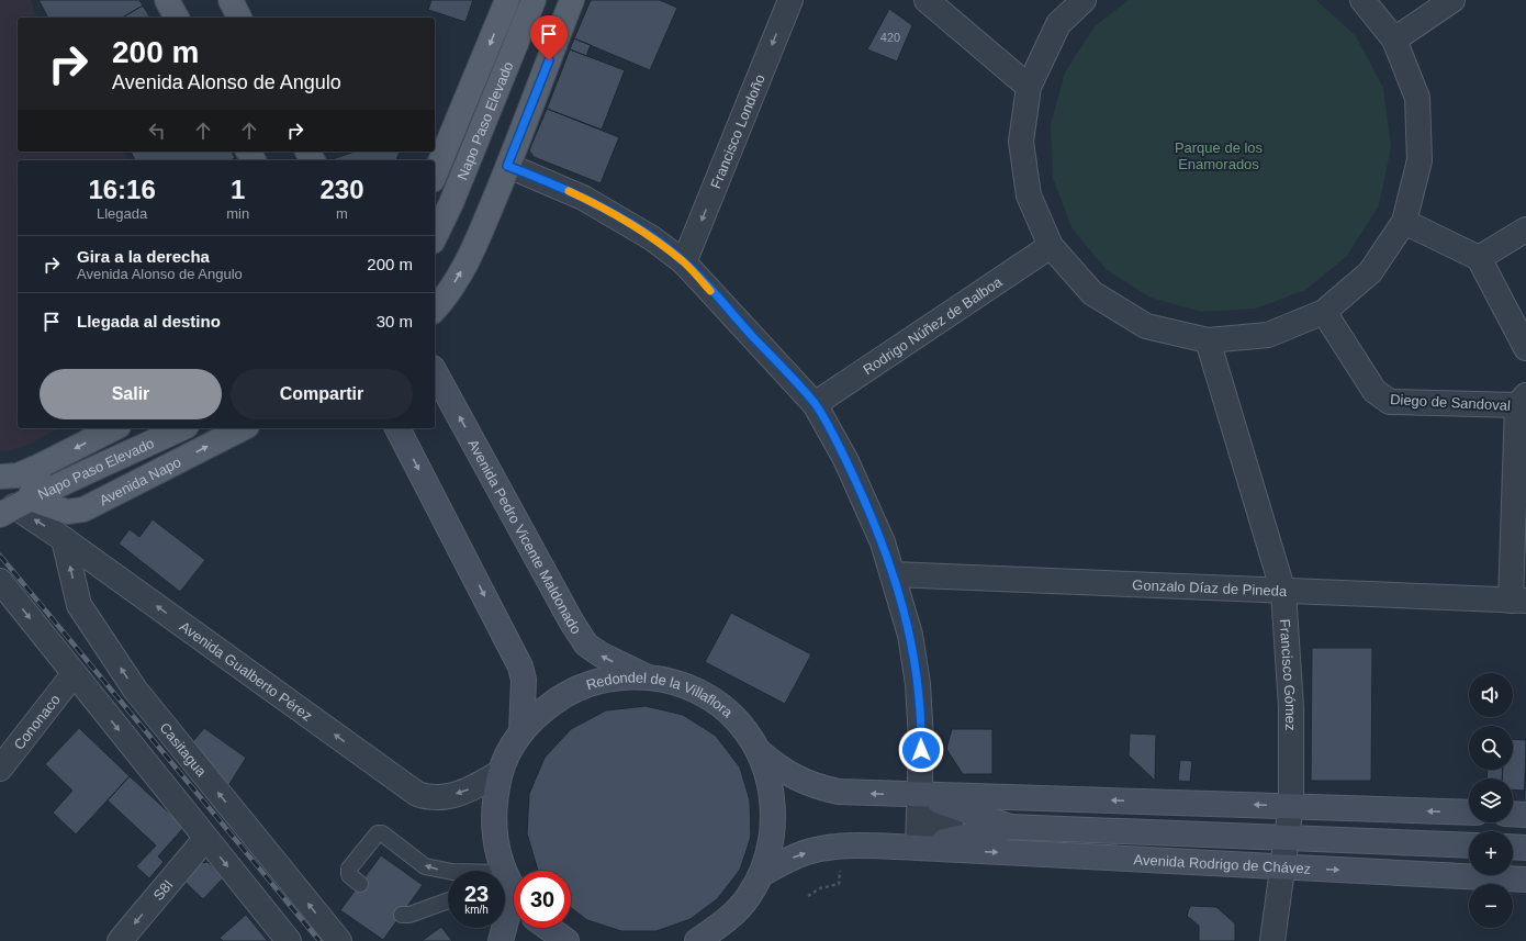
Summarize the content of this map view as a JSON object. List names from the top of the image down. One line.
{"streets":{"main road":["Napo Paso Elevado","Avenida Napo","Avenida Pedro Vicente Maldonado","Redondel de la Villaflora","Avenida Rodrigo de Chávez"],"street":["Francisco Londoño","Rodrigo Núñez de Balboa","Diego de Sandoval","Gonzalo Díaz de Pineda","Avenida Gualberto Pérez","Francisco Gómez","Cononaco","Casitagua","S8I"]},"crossings":[["Napo Paso Elevado","Avenida Napo"],["Napo Paso Elevado","Avenida Gualberto Pérez"],["Avenida Napo","Avenida Gualberto Pérez"],["Avenida Pedro Vicente Maldonado","Redondel de la Villaflora"],["Gonzalo Díaz de Pineda","Francisco Gómez"],["Avenida Gualberto Pérez","Redondel de la Villaflora"],["Avenida Gualberto Pérez","Casitagua"],["Francisco Gómez","Avenida Rodrigo de Chávez"],["Redondel de la Villaflora","Avenida Rodrigo de Chávez"]],"one_way":["Francisco Londoño","S8I"],"parks":["Parque de los Enamorados"],"house_numbers":["420"],"page":{"turn":["200 m","Avenida Alonso de Angulo"],"eta":["16:16","Llegada","1","min","230","m"],"list":[{"name":"Gira a la derecha","note":"Avenida Alonso de Angulo","value":"200 m"},{"name":"Llegada al destino","value":"30 m"}],"buttons":["Salir","Compartir"],"map_buttons":["+","−"],"speed":"23 km/h","limit":"30"}}
